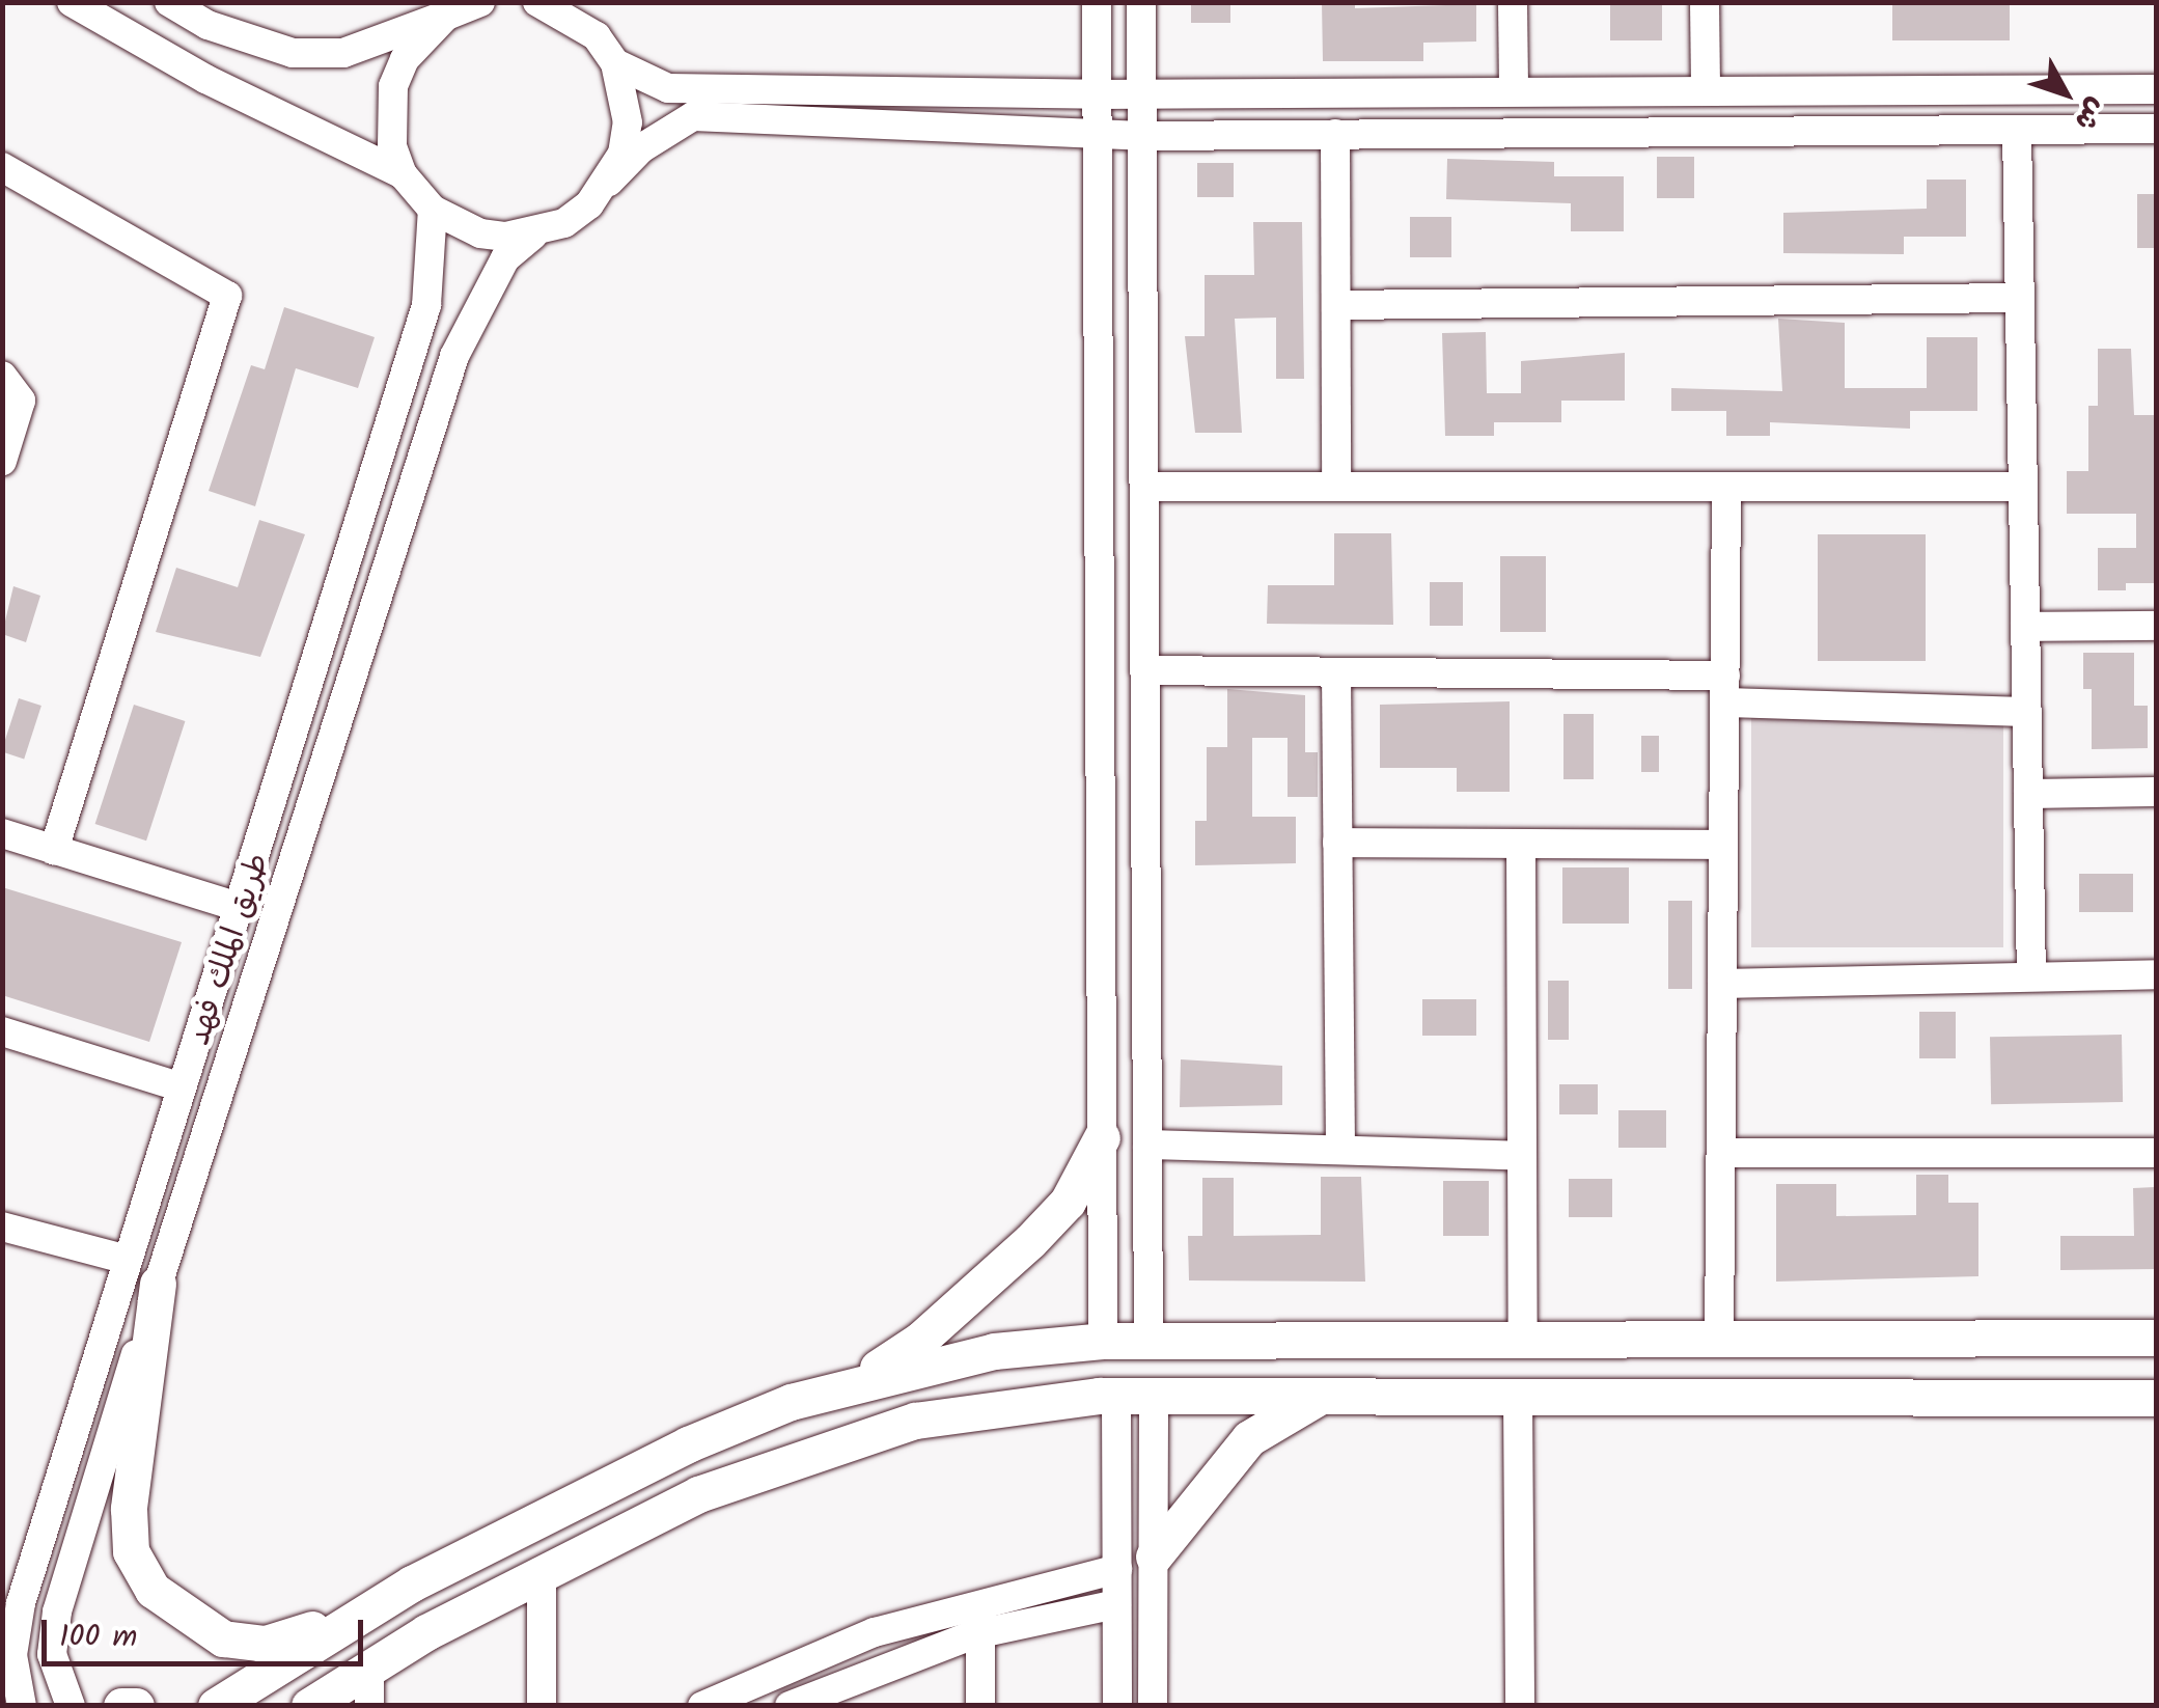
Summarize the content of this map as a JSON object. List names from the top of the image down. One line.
{"streets":{"street":["طريق الملك فهد"]},"scale_bar":"100 m","north":"bottom right"}
